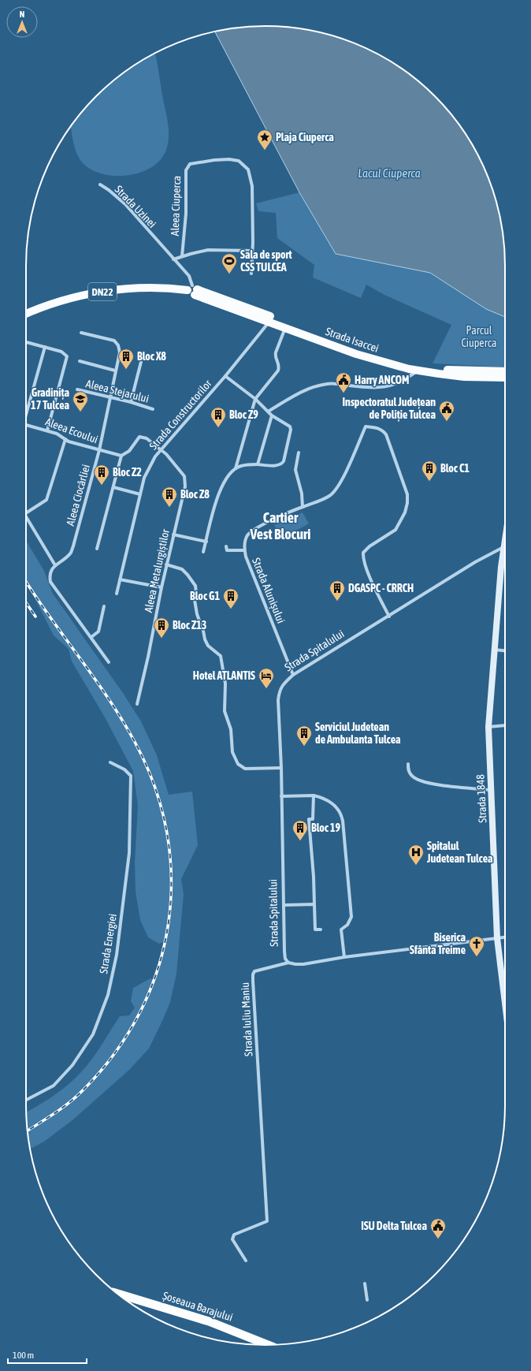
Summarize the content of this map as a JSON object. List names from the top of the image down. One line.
{"streets":{"highway":["Șoseaua Barajului"],"main road":["DN22","Strada Isaccei","Strada 1848"],"street":["Aleea Ciuperca","Strada Uzinei","Aleea Stejarului","Strada Constructorilor","Aleea Ecoului","Aleea Ciocârliei","Aleea Metalurgiștilor","Strada Alunișului","Strada Spitalului","Strada Energiei","Strada Iuliu Maniu"]},"crossings":[["Strada Uzinei","Strada Isaccei"],["Strada Isaccei","Strada Constructorilor"],["Aleea Stejarului","Aleea Ciocârliei"],["Strada Constructorilor","Aleea Metalurgiștilor"],["Aleea Ecoului","Aleea Ciocârliei"],["Strada Alunișului","Strada Spitalului"],["Strada Spitalului","Strada 1848"],["Strada Spitalului","Strada Iuliu Maniu"],["Strada 1848","Strada Iuliu Maniu"]],"districts":["Cartier Vest Blocuri"],"water":["Lacul Ciuperca"],"parks":["Parcul Ciuperca"],"places":{"place":["Plaja Ciuperca"],"sports":["Sala de sport CSS TULCEA"],"building":["Bloc X8","Bloc Z9","Bloc C1","Bloc Z2","Bloc Z8","DGASPC - CRRCH","Bloc G1","Bloc Z13","Serviciul Judetean de Ambulanta Tulcea","Bloc 19"],"public building":["Harry ANCOM","Inspectoratul Județean de Poliție Tulcea","ISU Delta Tulcea"],"school or university":["Gradinița 17 Tulcea"],"hotel":["Hotel ATLANTIS"],"hospital":["Spitalul Judetean Tulcea"],"church":["Biserica Sfânta Treime"]},"scale_bar":"100 m","north":"top"}
